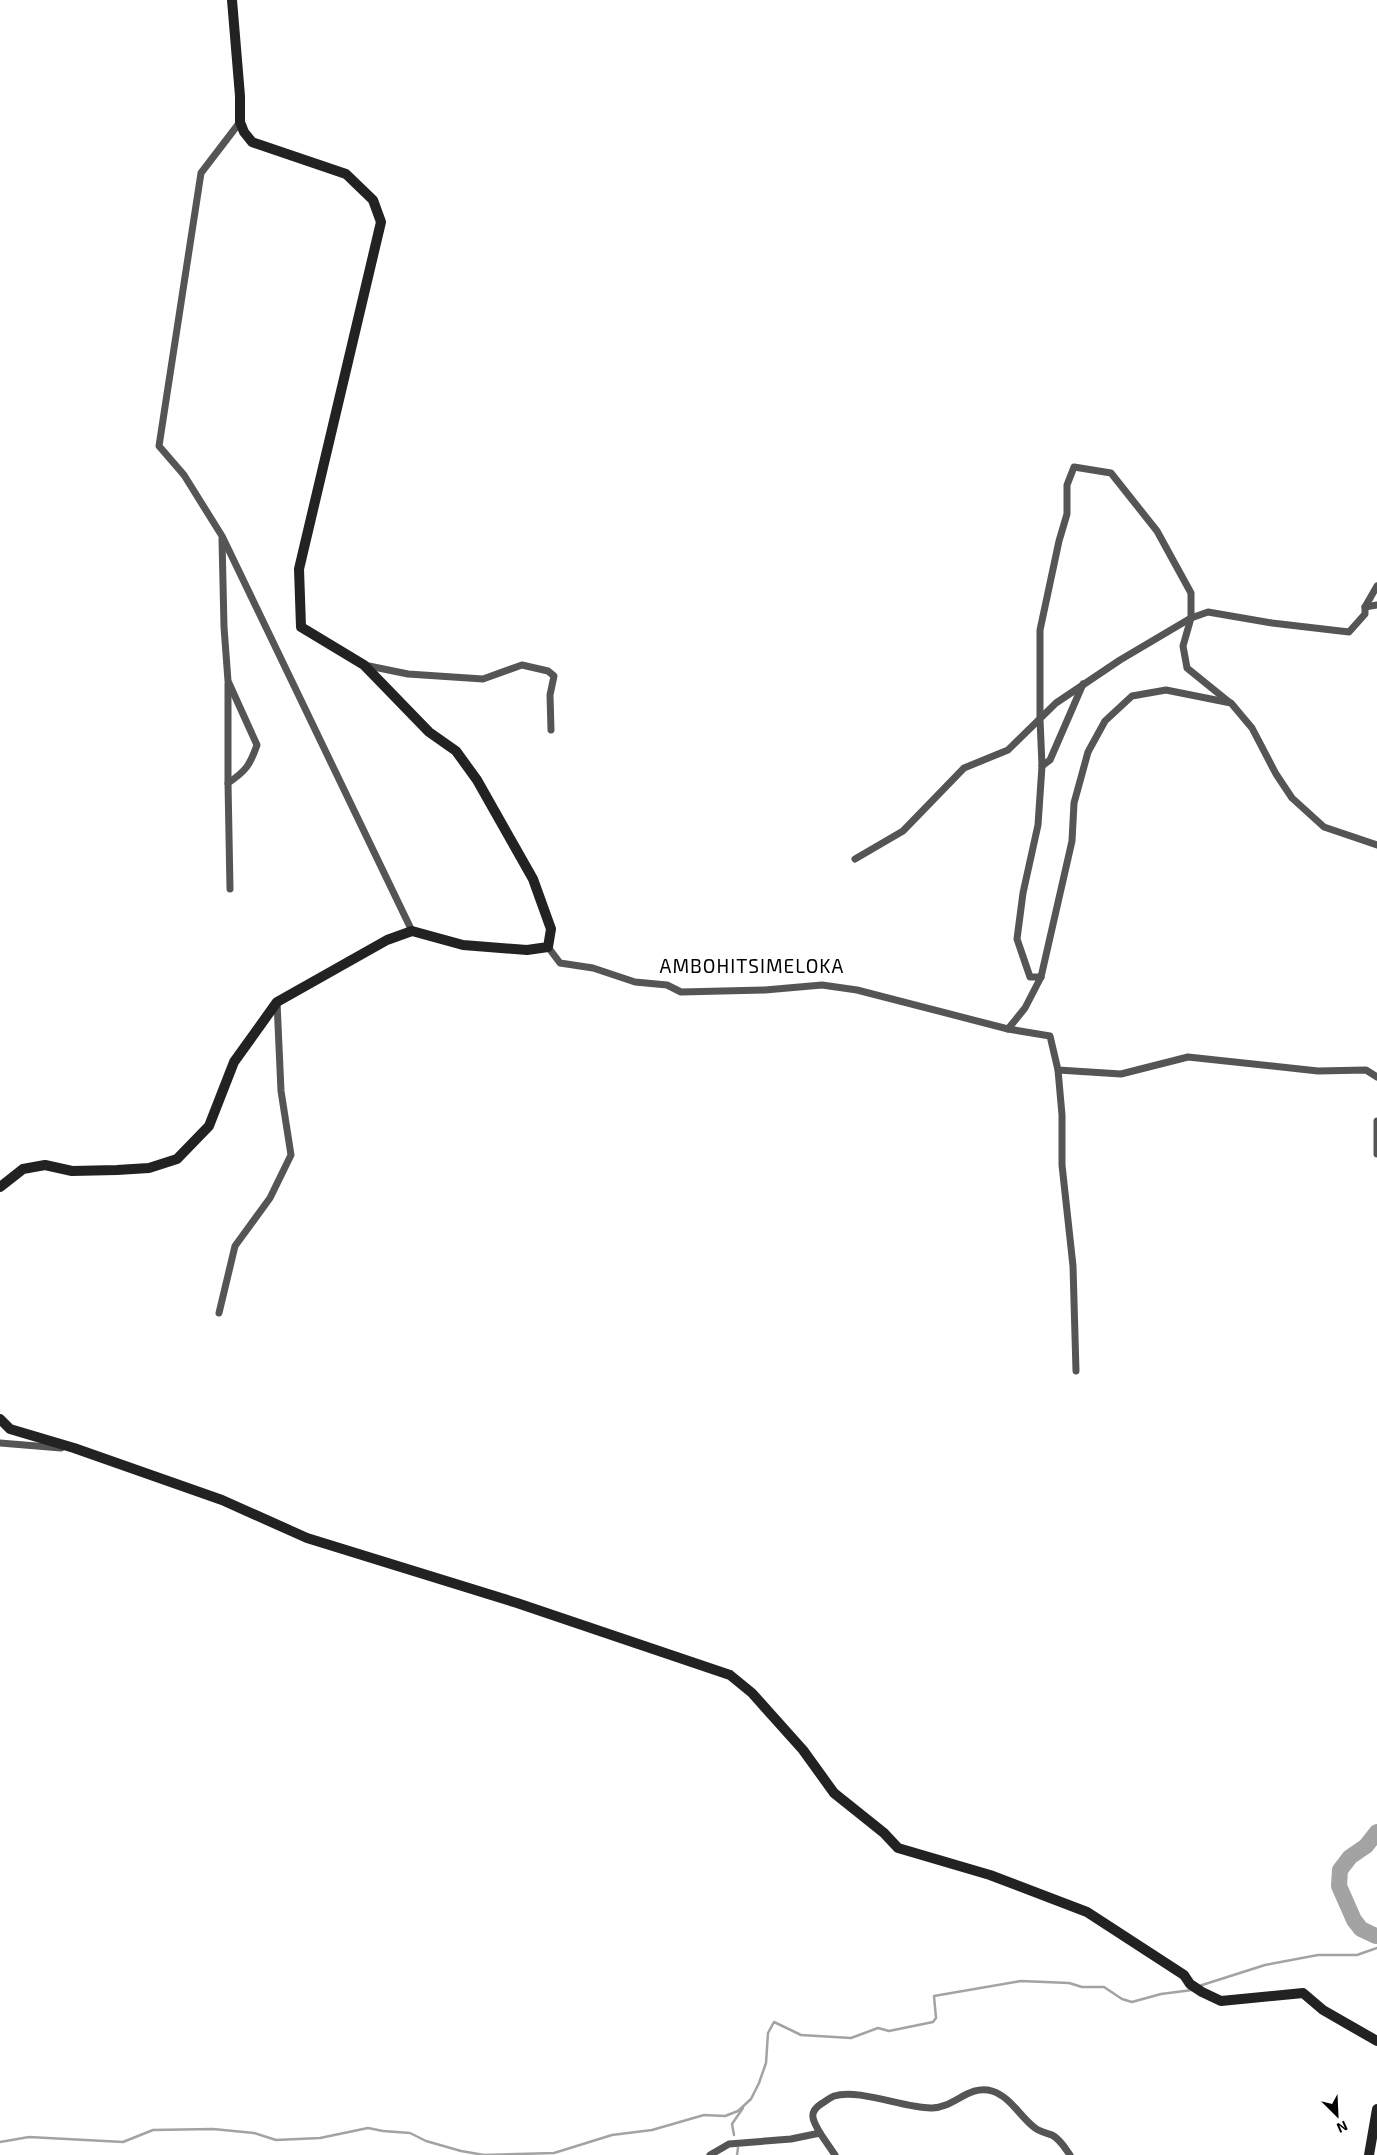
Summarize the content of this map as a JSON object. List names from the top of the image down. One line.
{"districts":["AMBOHITSIMELOKA"],"north":"bottom right"}
